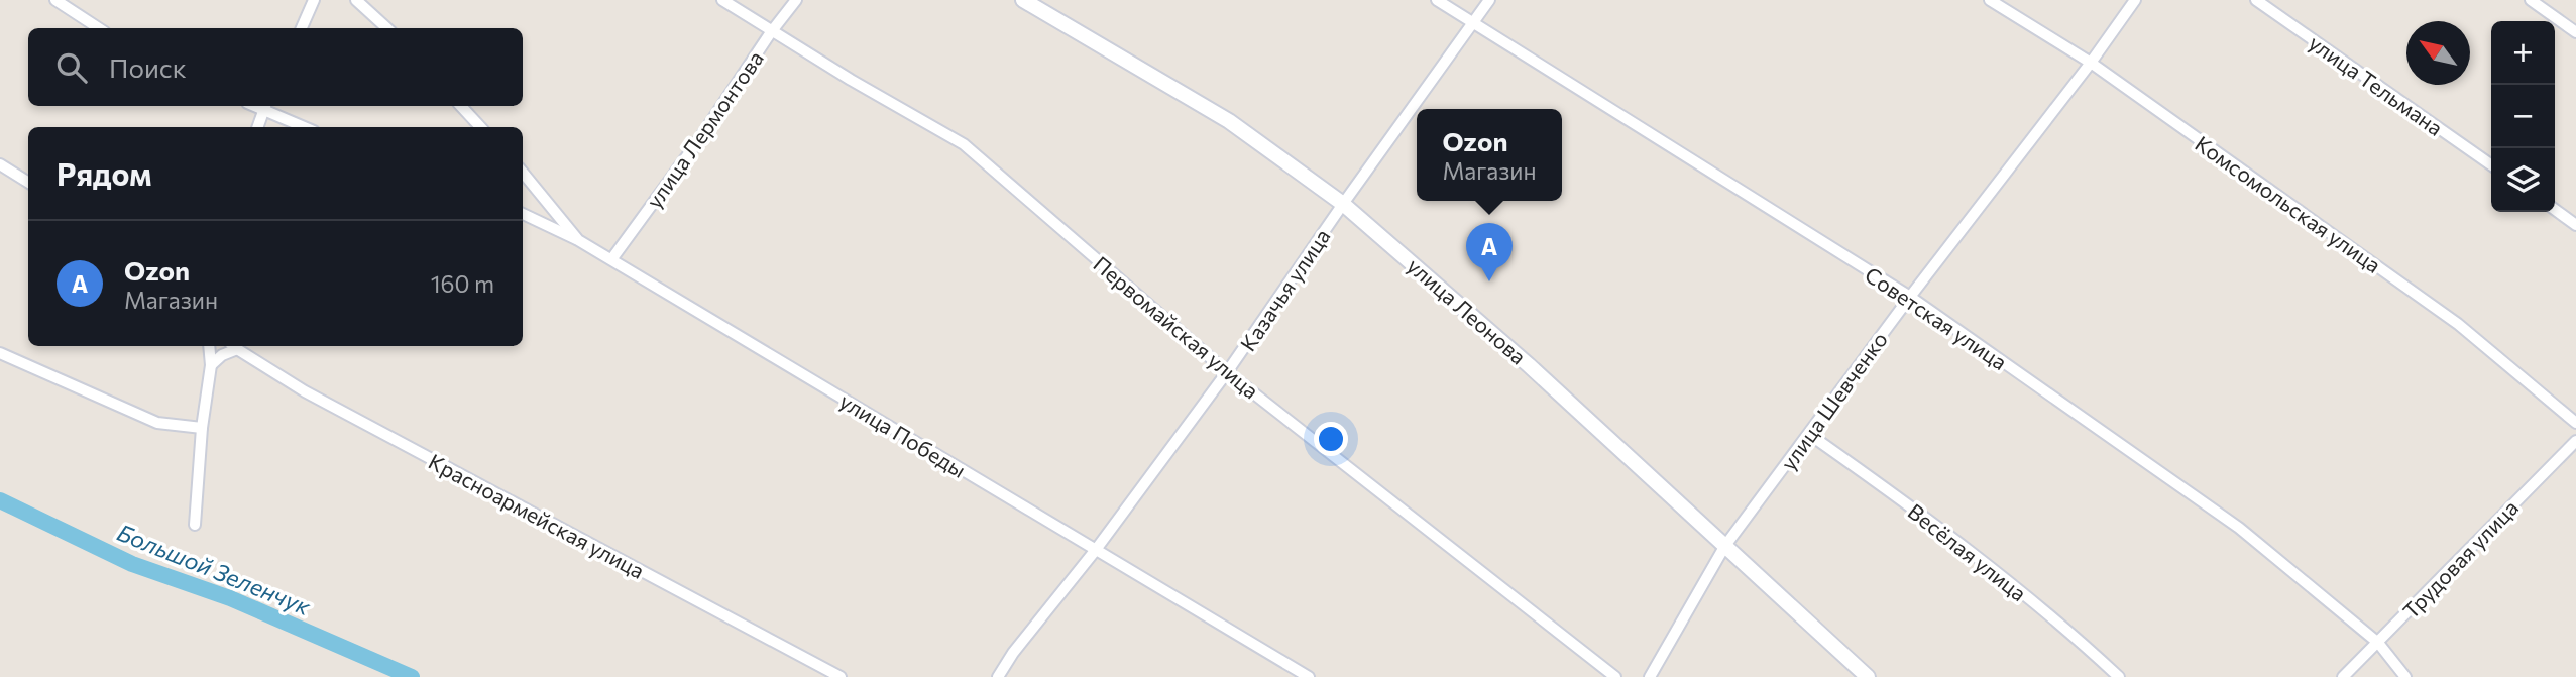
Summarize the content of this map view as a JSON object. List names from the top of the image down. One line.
{"streets":{"main road":["улица Леонова"],"street":["улица Тельмана","улица Лермонтова","Комсомольская улица","Казачья улица","Советская улица","Первомайская улица","улица Шевченко","улица Победы","Красноармейская улица","Весёлая улица","Трудовая улица"]},"crossings":[["улица Лермонтова","Первомайская улица"],["улица Лермонтова","улица Победы"],["Комсомольская улица","улица Шевченко"],["Казачья улица","улица Леонова"],["Казачья улица","Советская улица"],["Казачья улица","Первомайская улица"],["Казачья улица","улица Победы"],["улица Леонова","улица Шевченко"],["Советская улица","улица Шевченко"],["Советская улица","Трудовая улица"],["улица Шевченко","Весёлая улица"]],"water":["Большой Зеленчук"],"north":"top left","page":{"map_buttons":["+","−"],"search":"Поиск","popup":["Ozon","Магазин"],"heading":"Рядом","list":[{"mark":"A","name":"Ozon","note":"Магазин","value":"160 m"}],"pins":"A"}}
